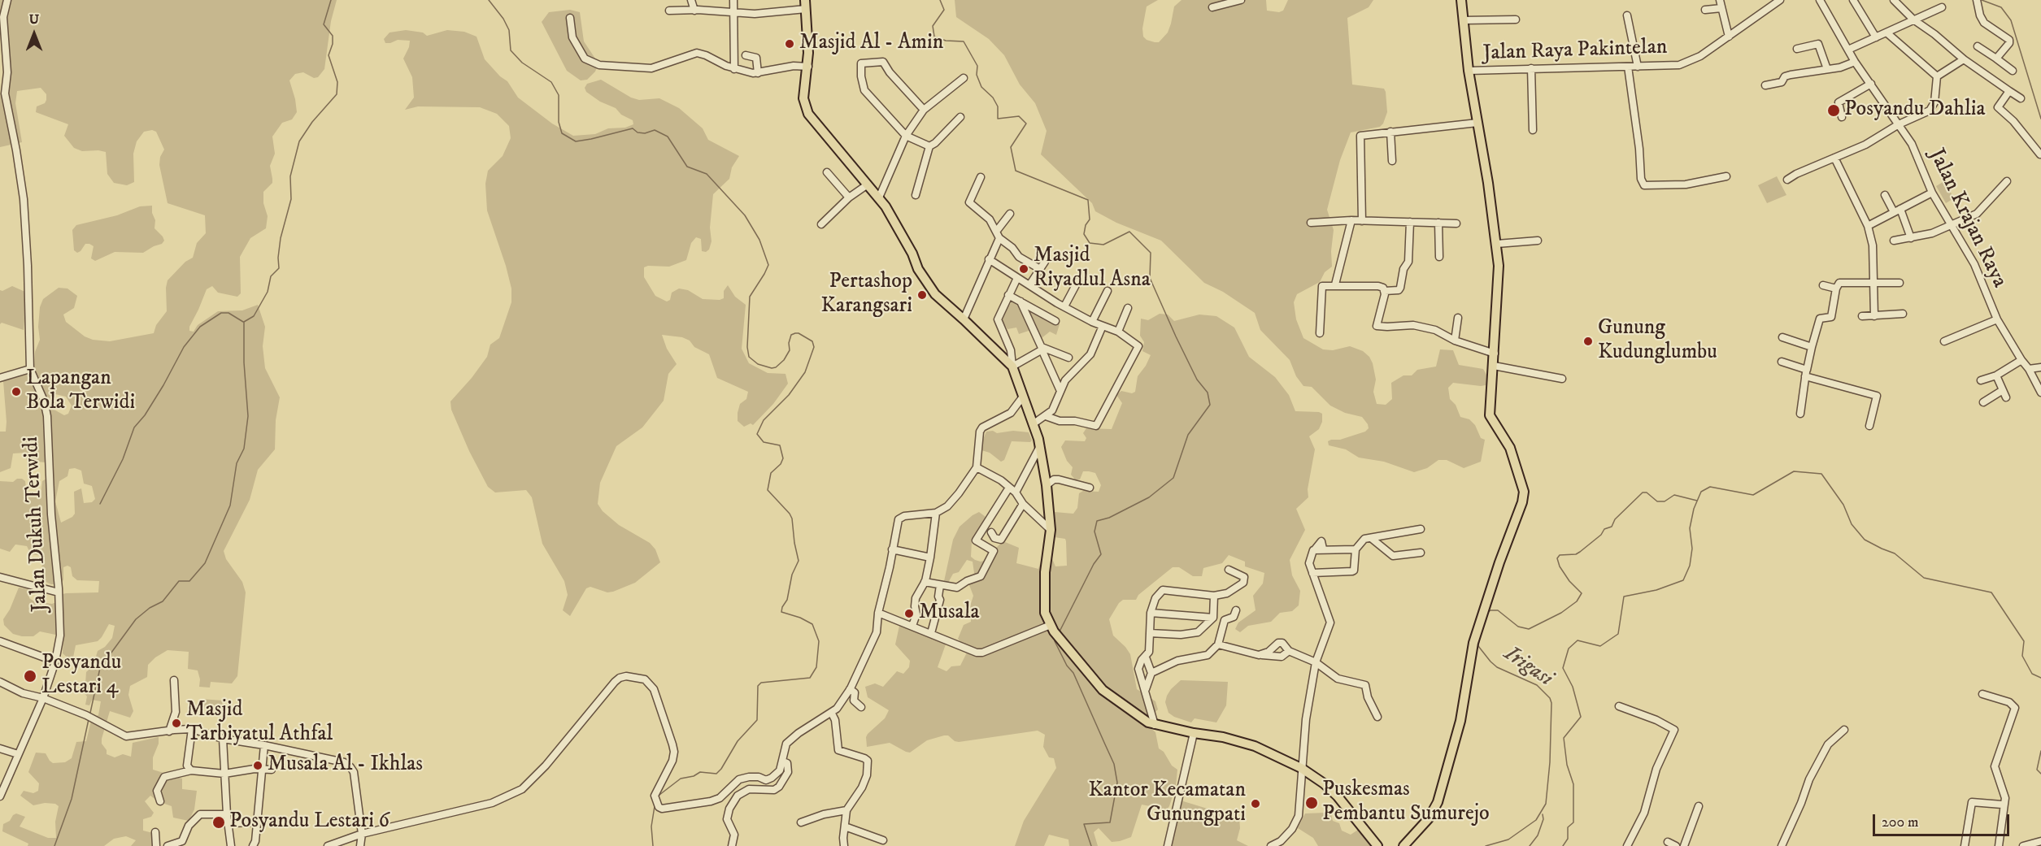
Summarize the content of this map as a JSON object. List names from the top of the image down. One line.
{"streets":{"street":["Jalan Raya Pakintelan","Jalan Krajan Raya","Jalan Dukuh Terwidi"]},"water":["Irigasi"],"places":["Masjid Al - Amin","Posyandu Dahlia","Masjid Riyadlul Asna","Pertashop Karangsari","Gunung Kudunglumbu","Lapangan Bola Terwidi","Musala","Posyandu Lestari 4","Masjid Tarbiyatul Athfal","Musala Al - Ikhlas","Puskesmas Pembantu Sumurejo","Kantor Kecamatan Gunungpati","Posyandu Lestari 6"],"scale_bar":"200 m","north":"top"}
